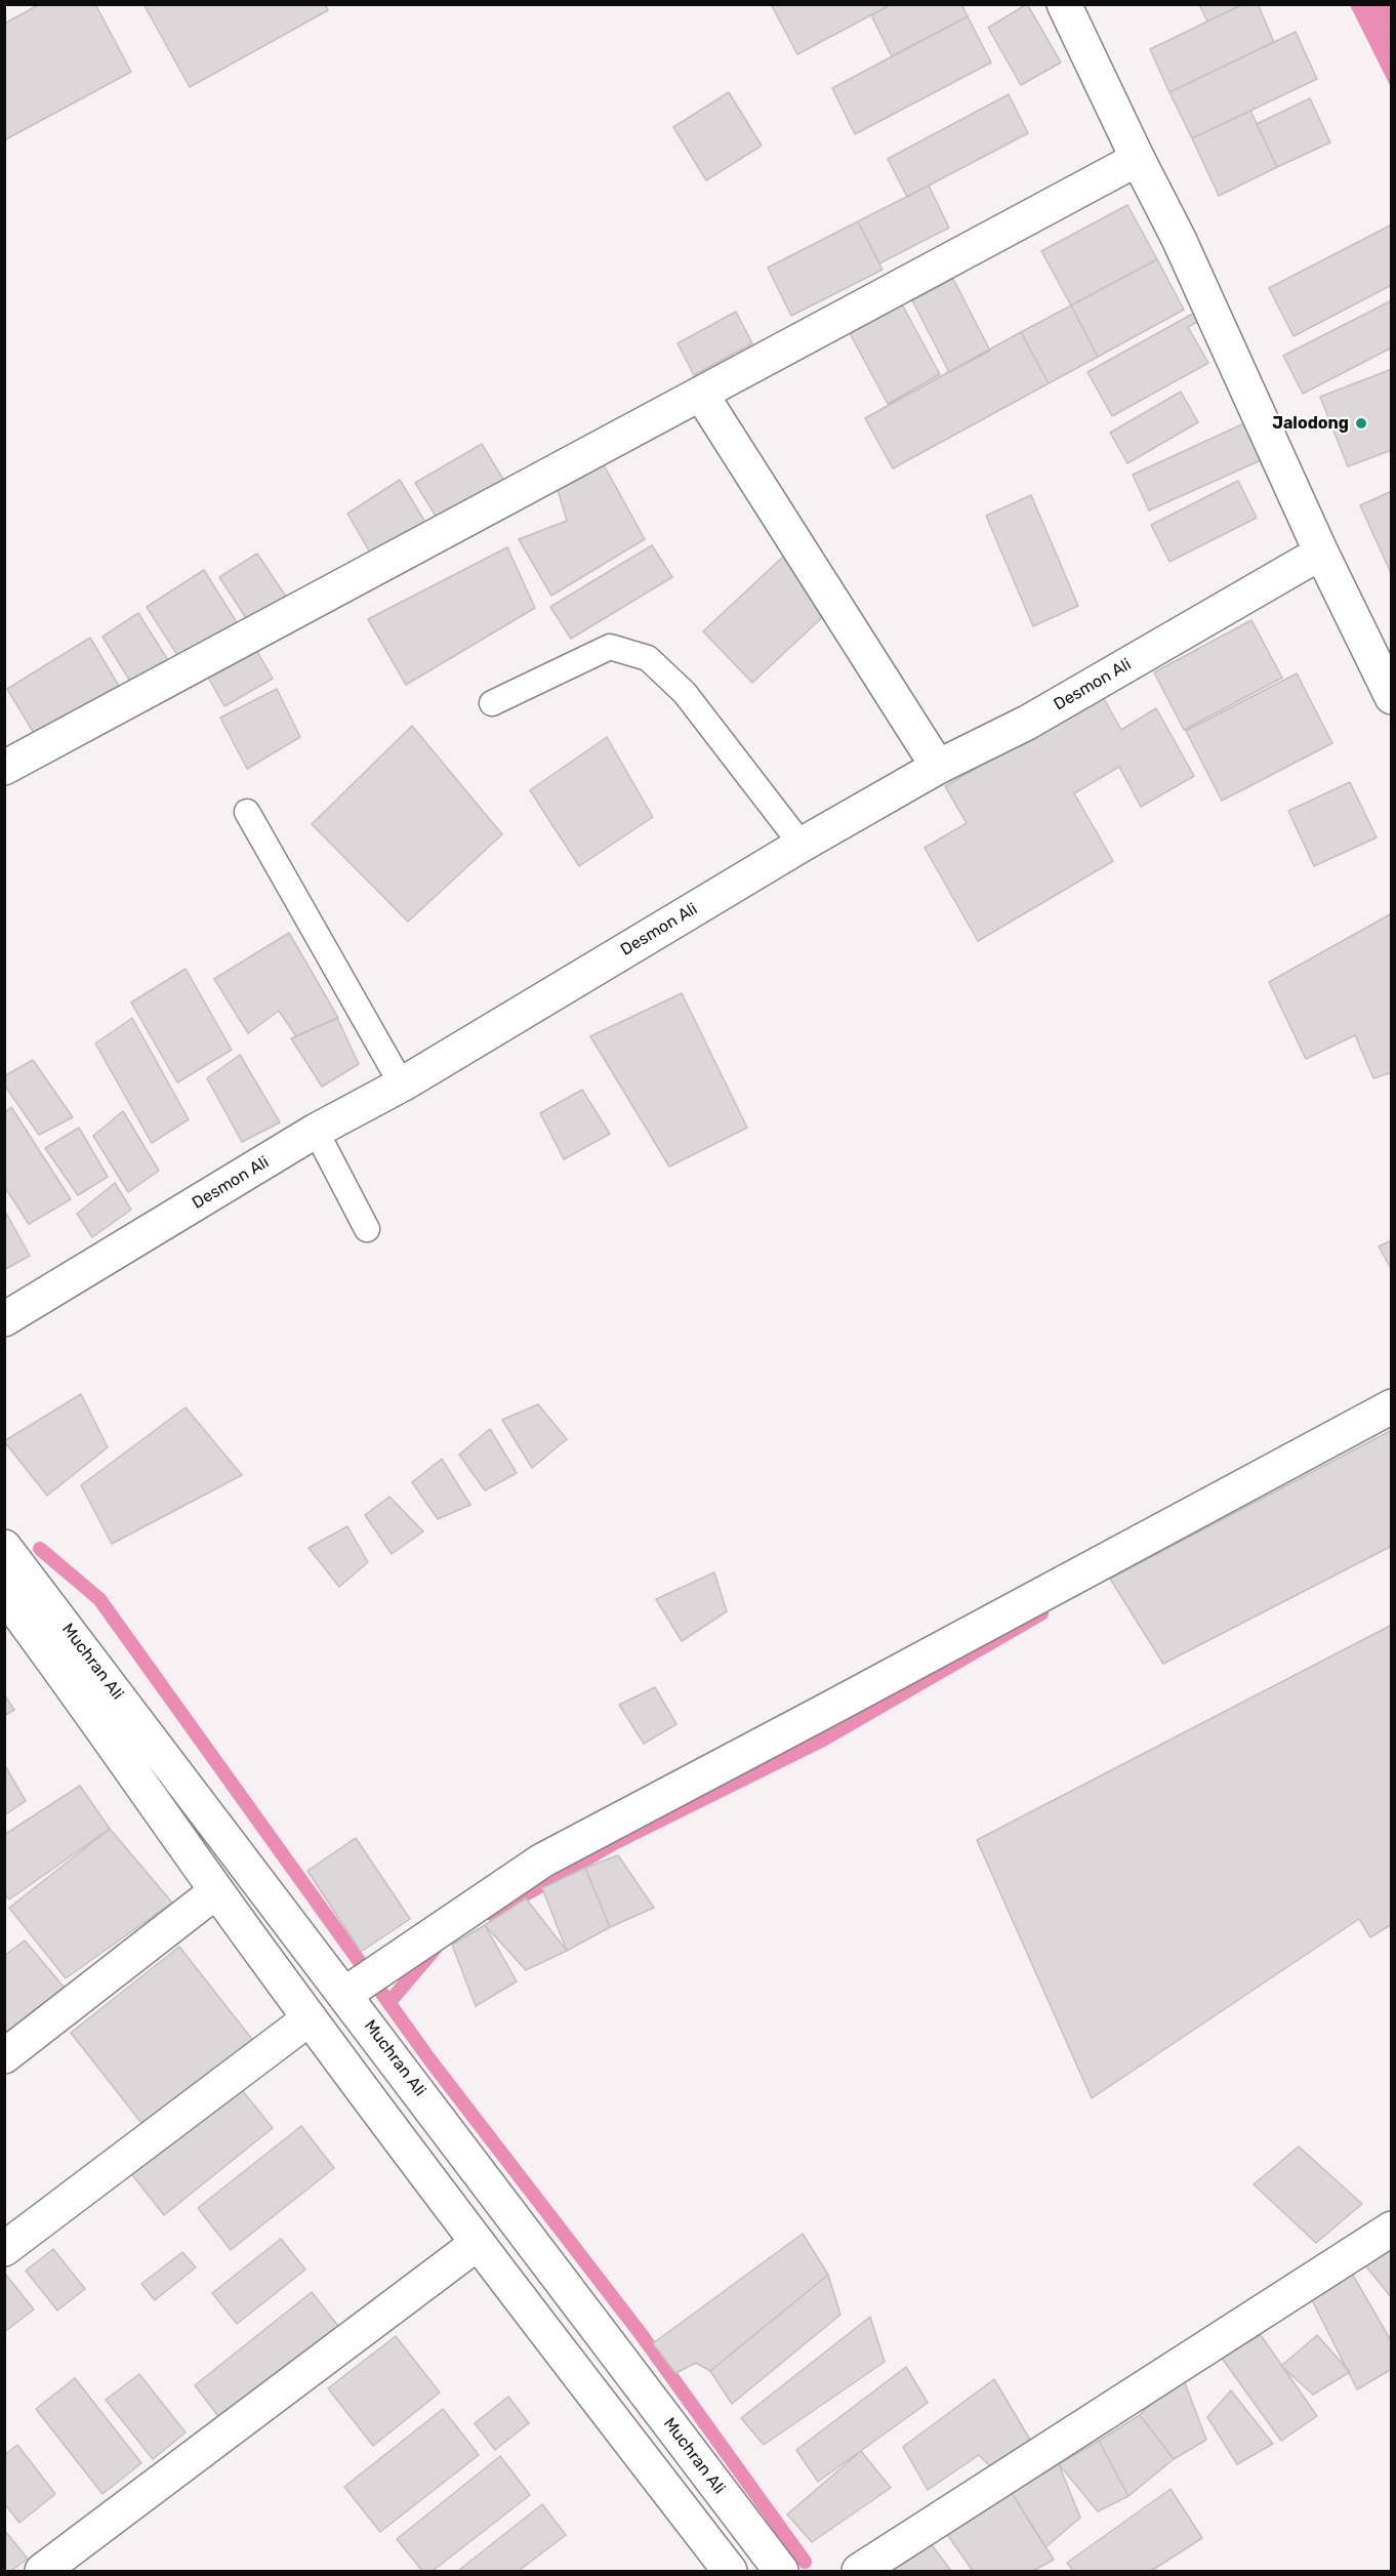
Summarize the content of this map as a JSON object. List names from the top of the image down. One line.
{"streets":{"street":["Desmon Ali","Muchran Ali"]},"places":["Jalodong"]}
